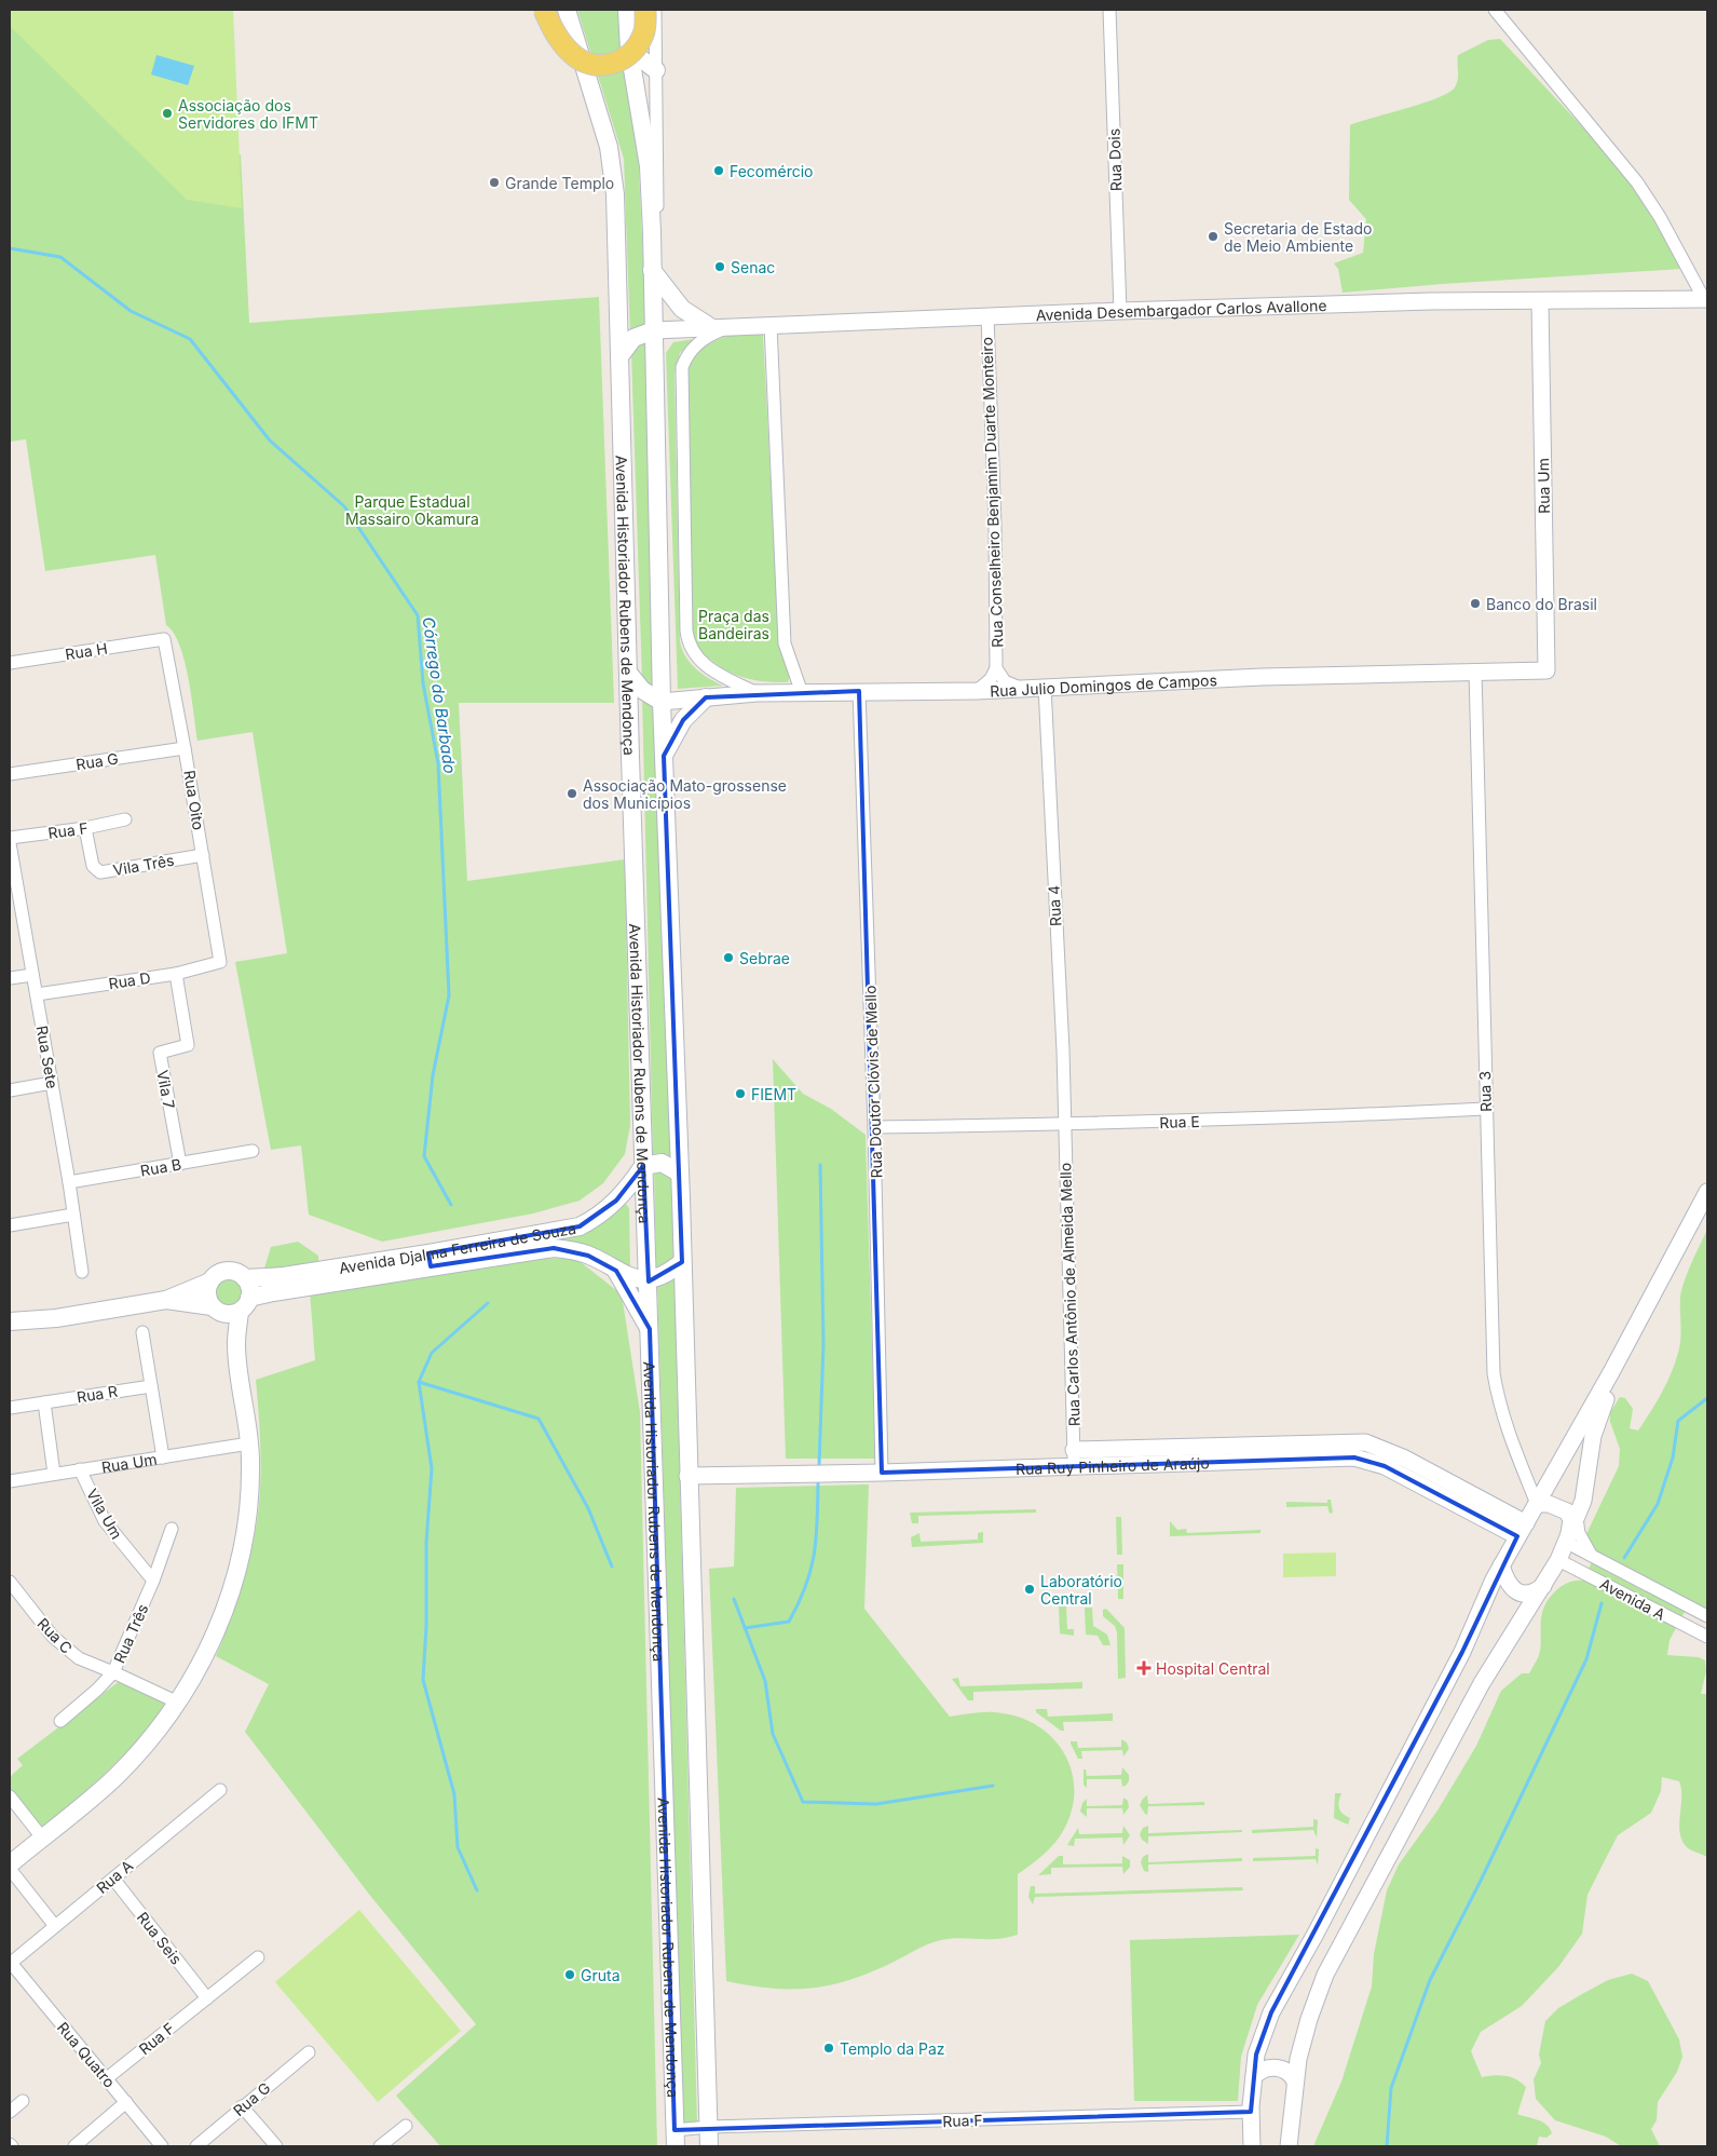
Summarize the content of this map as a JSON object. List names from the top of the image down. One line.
{"streets":{"main road":["Avenida Historiador Rubens de Mendonça","Avenida Djalma Ferreira de Souza"],"street":["Rua Dois","Avenida Desembargador Carlos Avallone","Rua Um","Rua Conselheiro Benjamim Duarte Monteiro","Rua H","Rua Julio Domingos de Campos","Rua G","Rua Oito","Rua F","Vila Três","Rua 4","Rua D","Rua Sete","Rua Doutor Clóvis de Mello","Vila 7","Rua 3","Rua E","Rua B","Rua Carlos Antônio de Almeida Mello","Rua R","Rua Ruy Pinheiro de Araújo","Vila Um","Avenida A","Rua Três","Rua C","Rua A","Rua Seis","Rua Quatro"]},"crossings":[["Rua Dois","Avenida Desembargador Carlos Avallone"],["Avenida Desembargador Carlos Avallone","Rua Um"],["Avenida Desembargador Carlos Avallone","Rua Conselheiro Benjamim Duarte Monteiro"],["Rua Um","Rua Julio Domingos de Campos"],["Rua Um","Vila Um"],["Rua Conselheiro Benjamim Duarte Monteiro","Rua Julio Domingos de Campos"],["Avenida Historiador Rubens de Mendonça","Rua F"],["Avenida Historiador Rubens de Mendonça","Avenida Djalma Ferreira de Souza"],["Rua H","Rua Oito"],["Rua Julio Domingos de Campos","Rua 4"],["Rua Julio Domingos de Campos","Rua Doutor Clóvis de Mello"],["Rua Julio Domingos de Campos","Rua 3"],["Rua G","Rua Oito"],["Rua Oito","Vila Três"],["Rua Oito","Rua D"],["Rua F","Vila Três"],["Rua F","Rua Seis"],["Rua F","Rua Quatro"],["Rua 4","Rua E"],["Rua 4","Rua Carlos Antônio de Almeida Mello"],["Rua D","Rua Sete"],["Rua D","Vila 7"],["Rua Sete","Rua B"],["Rua Doutor Clóvis de Mello","Rua E"],["Rua Doutor Clóvis de Mello","Rua Ruy Pinheiro de Araújo"],["Vila 7","Rua B"],["Rua 3","Rua E"],["Rua E","Rua Carlos Antônio de Almeida Mello"],["Rua Carlos Antônio de Almeida Mello","Rua Ruy Pinheiro de Araújo"],["Vila Um","Rua Três"],["Rua Três","Rua C"],["Rua A","Rua Seis"],["Rua A","Rua Quatro"]],"water":["Córrego do Barbado"],"parks":["Parque Estadual Massairo Okamura","Praça das Bandeiras"],"places":{"other":["Associação dos Servidores do IFMT","Fecomércio","Grande Templo","Secretaria de Estado de Meio Ambiente","Senac","Banco do Brasil","Associação Mato-grossense dos Municípios","Sebrae","FIEMT","Laboratório Central","Gruta","Templo da Paz"],"health":["Hospital Central"]}}
